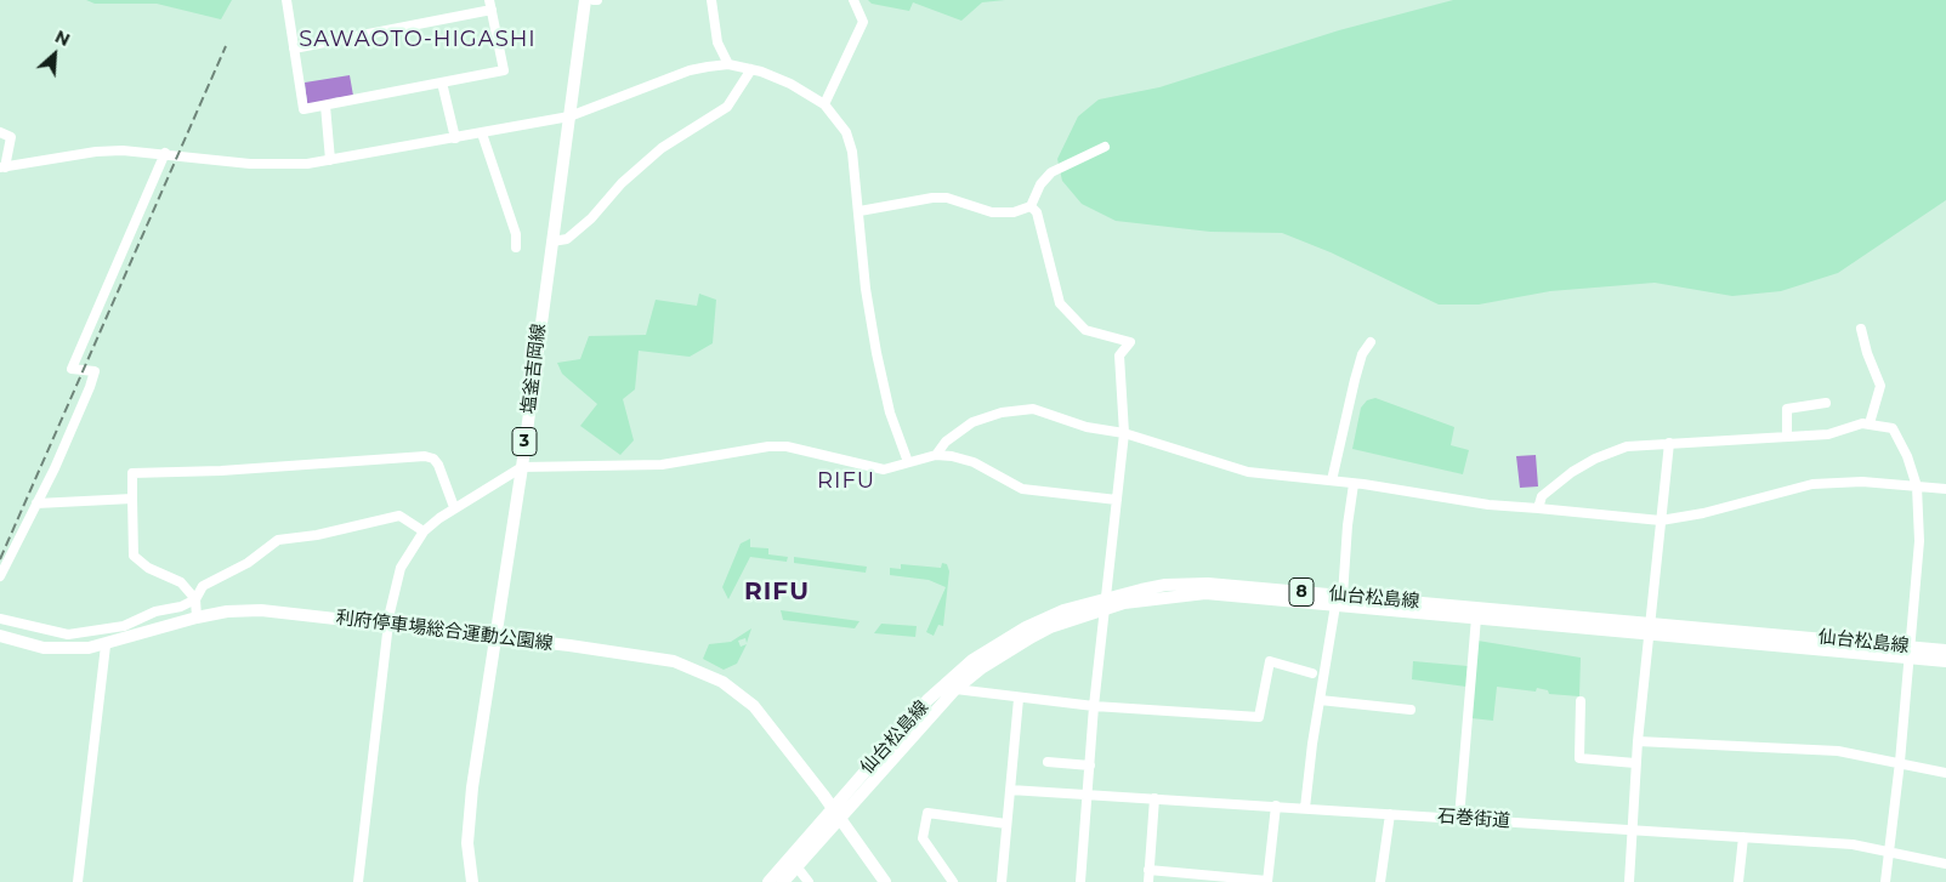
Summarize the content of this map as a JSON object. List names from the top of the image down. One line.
{"streets":{"main road":["塩釜吉岡線","3","8","仙台松島線","利府停車場総合運動公園線"],"street":["石巻街道"]},"crossings":[["塩釜吉岡線","利府停車場総合運動公園線"],["仙台松島線","利府停車場総合運動公園線"]],"districts":["SAWAOTO-HIGASHI","RIFU","RIFU"],"north":"top right"}
